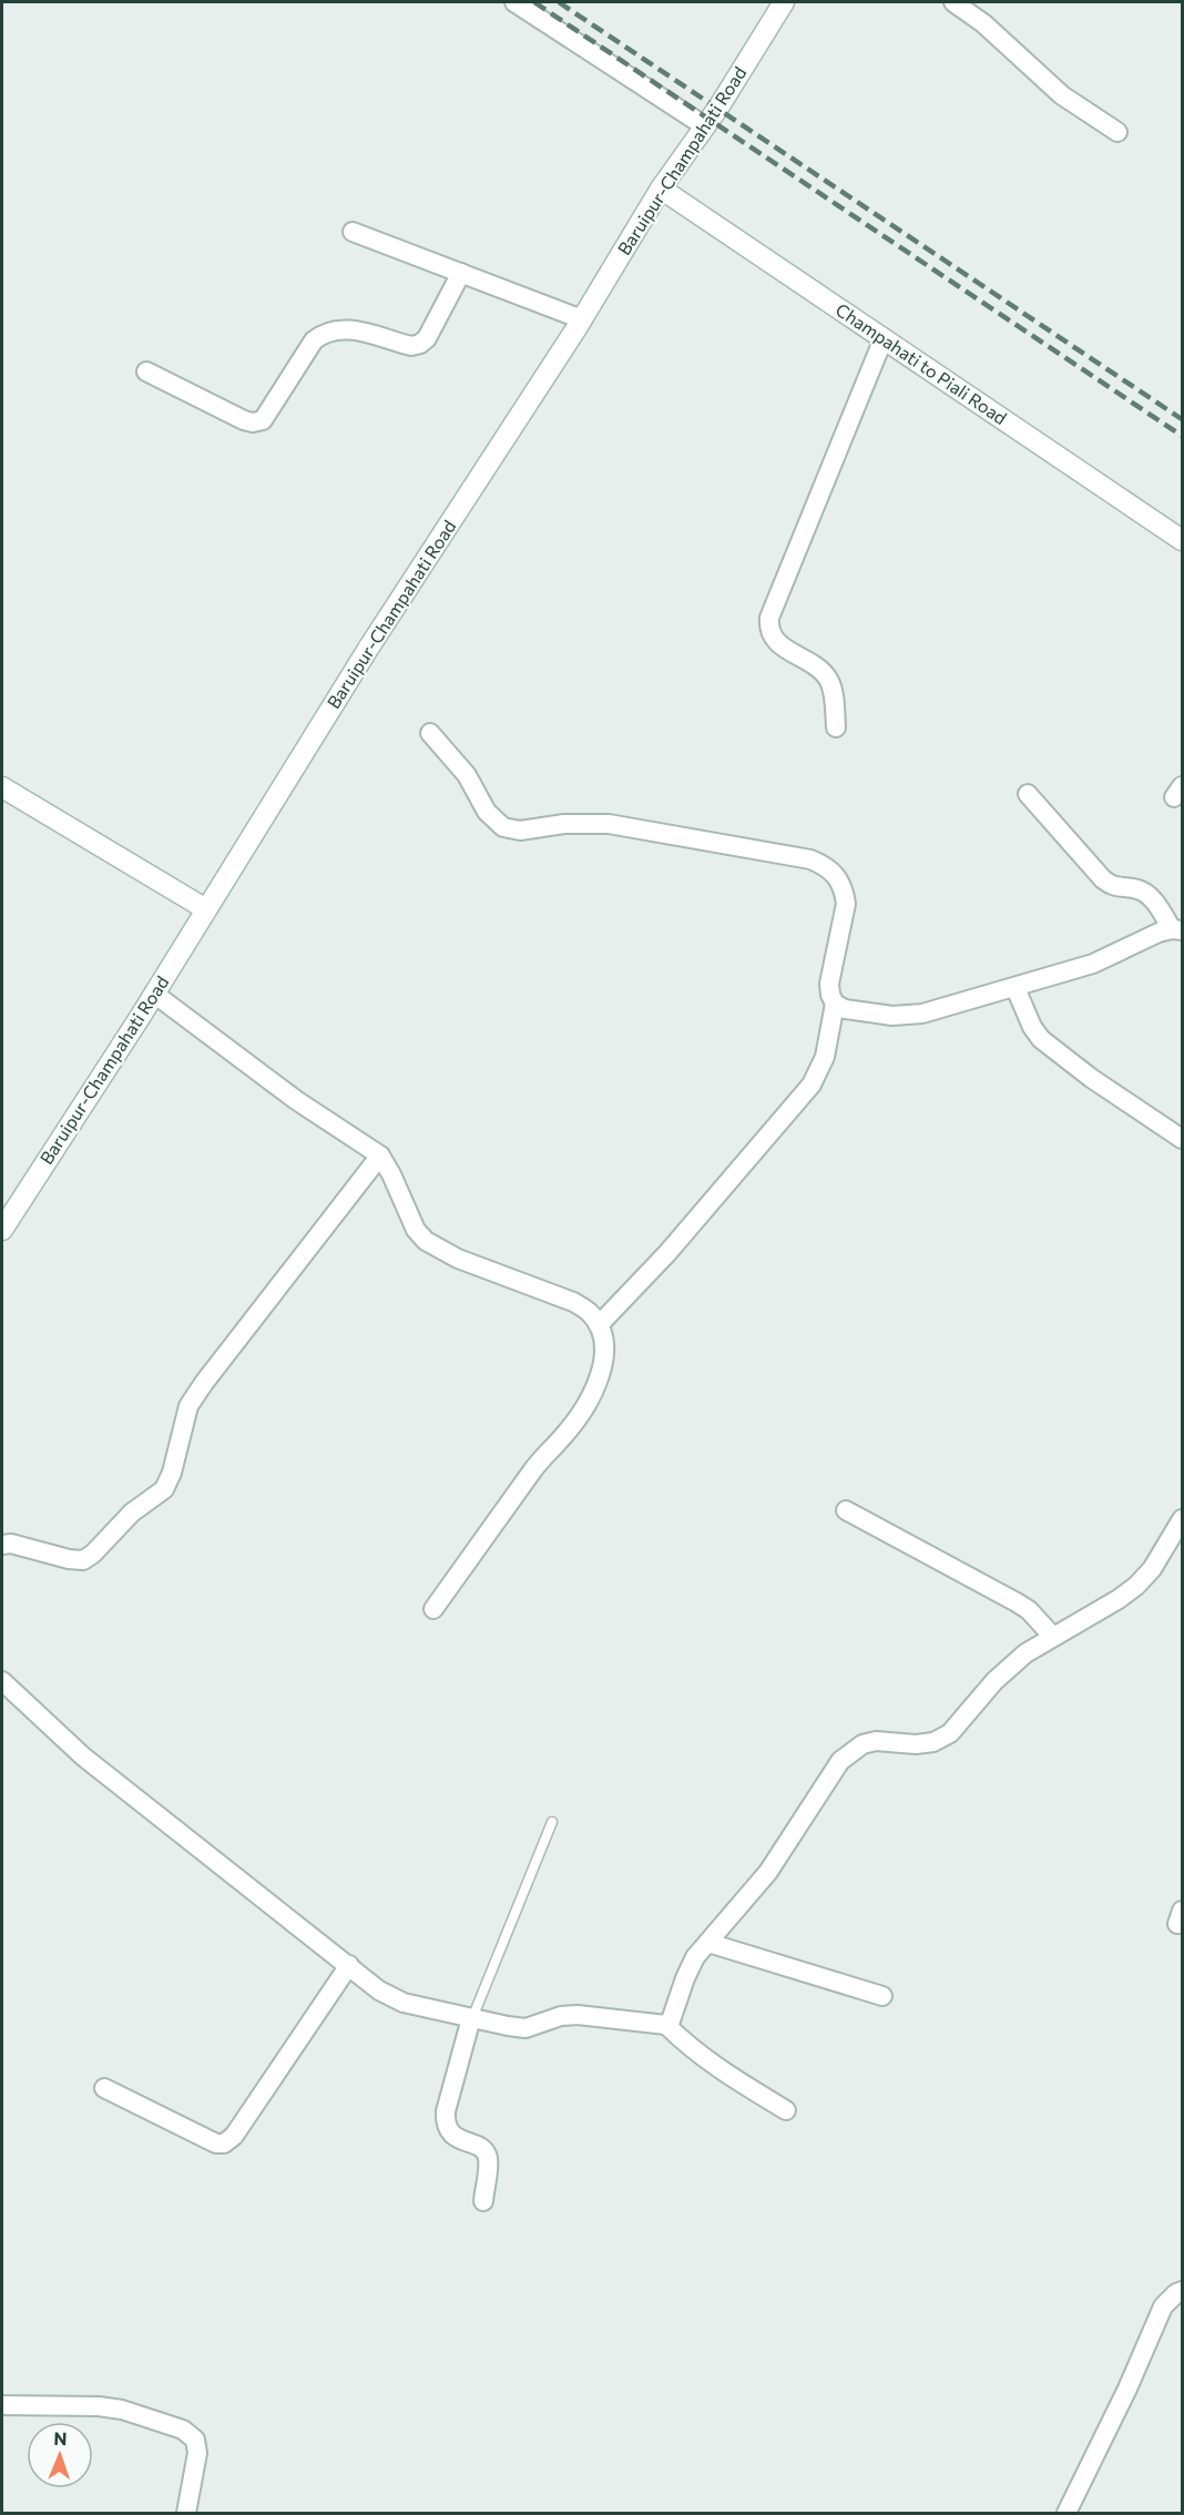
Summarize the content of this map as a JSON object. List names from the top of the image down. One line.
{"streets":{"main road":["Baruipur-Champahati Road","Champahati to Piali Road"]},"crossings":[["Baruipur-Champahati Road","Champahati to Piali Road"]],"north":"top"}
